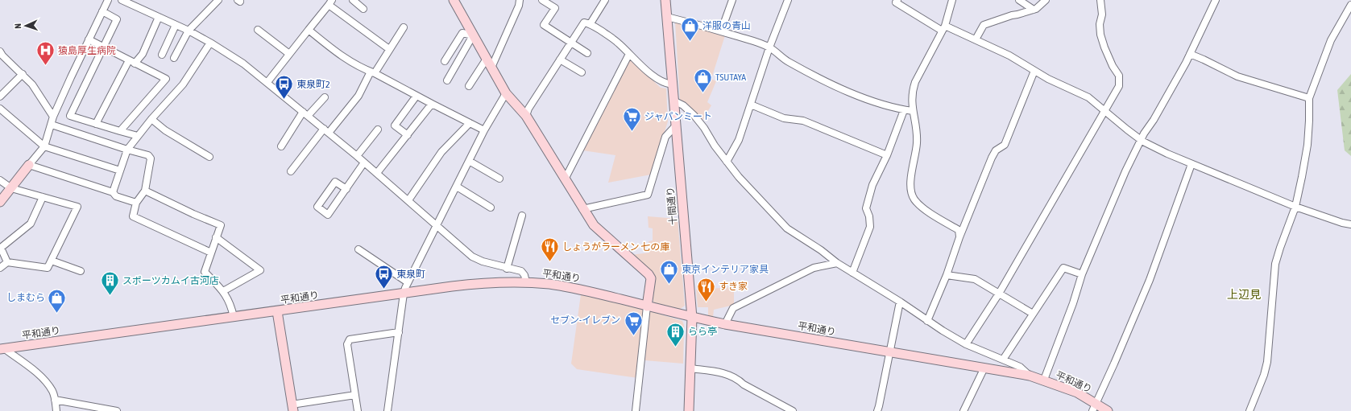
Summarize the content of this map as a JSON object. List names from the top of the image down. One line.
{"streets":{"street":["十間通り","平和通り"]},"crossings":[["十間通り","平和通り"]],"districts":["上辺見"],"places":{"shop":["洋服の青山","TSUTAYA","東京インテリア家具","しまむら"],"hospital":["猿島厚生病院"],"bus stop":["東泉町2","東泉町"],"supermarket":["ジャパンミート","セブン-イレブン"],"restaurant":["しょうがラーメン 七の庫","すき家"],"building":["スポーツカムイ古河店","らら亭"]},"north":"left"}
